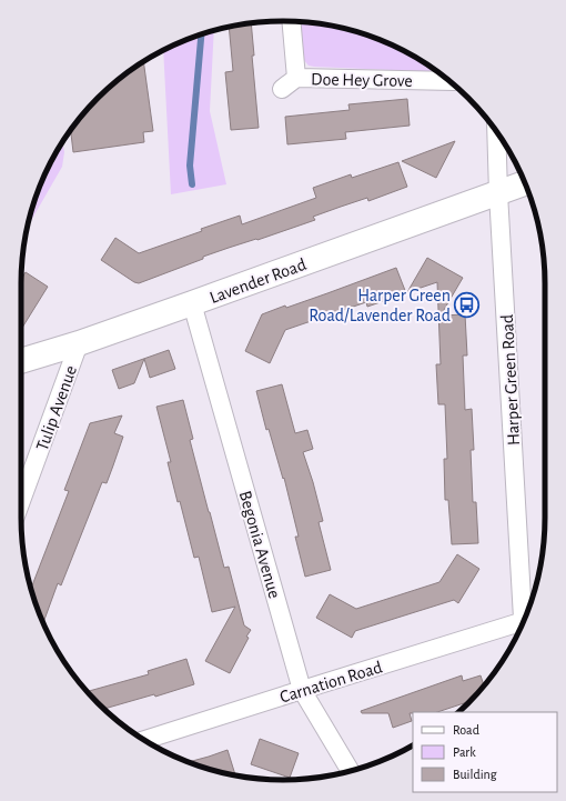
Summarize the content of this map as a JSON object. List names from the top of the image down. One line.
{"streets":{"street":["Doe Hey Grove","Lavender Road","Harper Green Road","Tulip Avenue","Begonia Avenue","Carnation Road"]},"crossings":[["Lavender Road","Harper Green Road"],["Lavender Road","Tulip Avenue"],["Lavender Road","Begonia Avenue"],["Begonia Avenue","Carnation Road"]],"places":{"bus stop":["Harper Green Road/Lavender Road"]},"legend":["Road","Park","Building"]}
